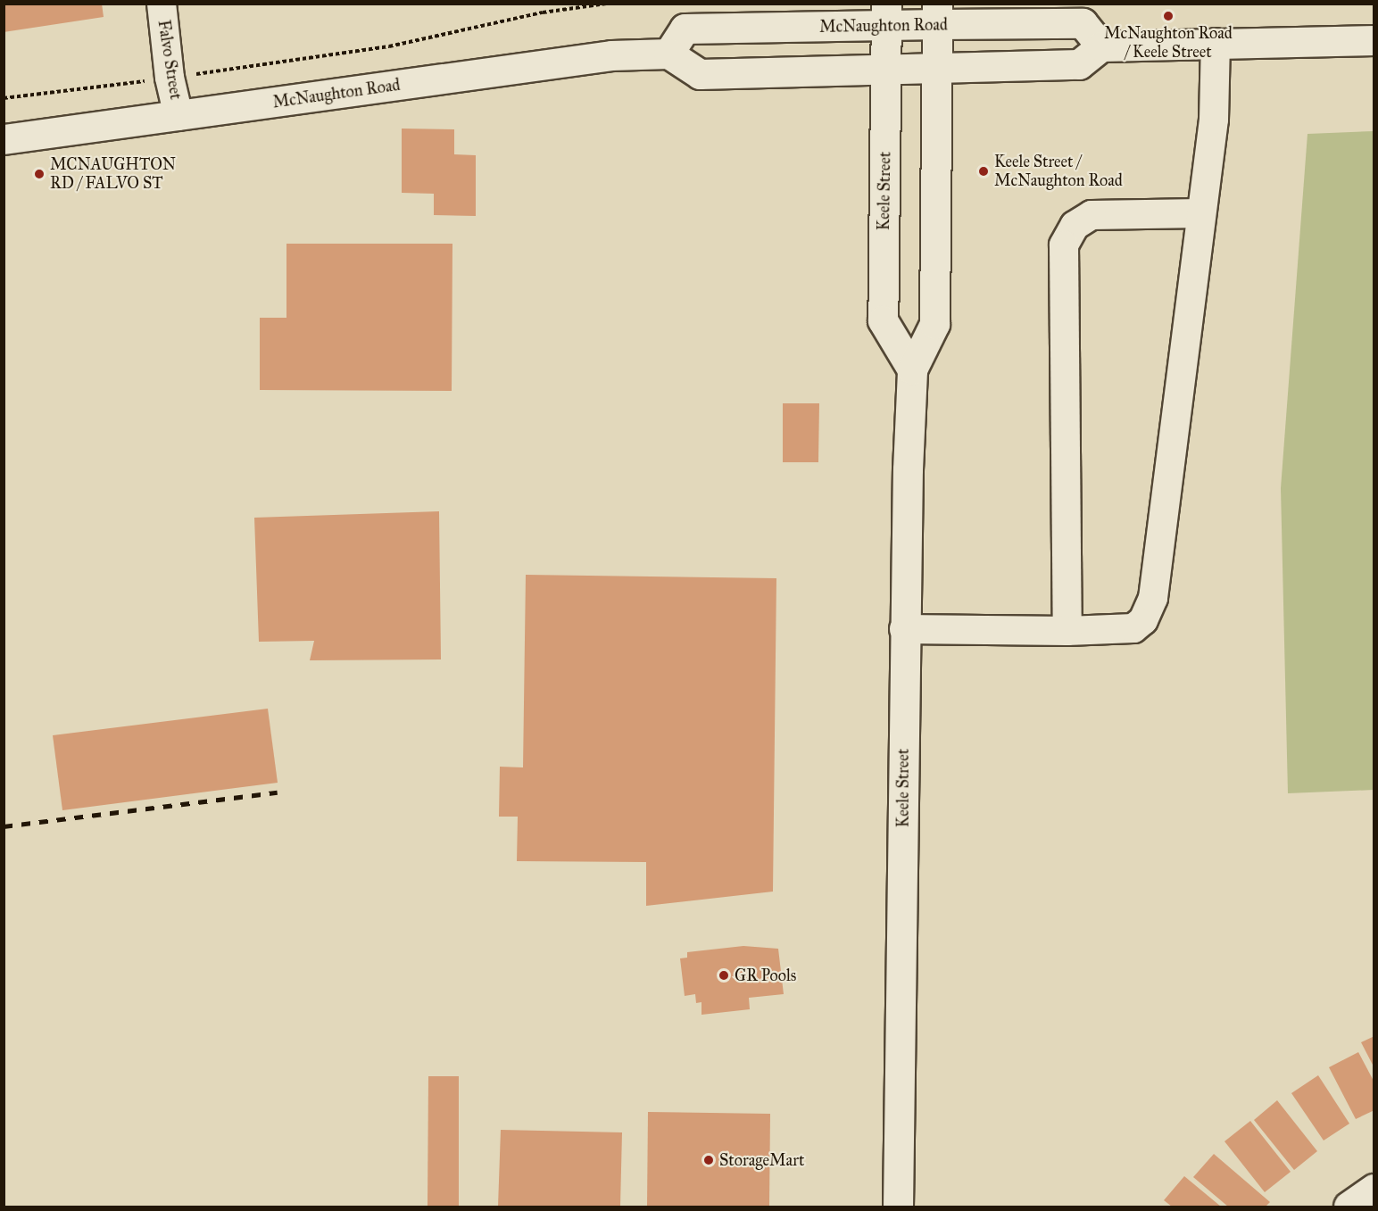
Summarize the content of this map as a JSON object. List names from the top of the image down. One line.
{"streets":{"street":["McNaughton Road","Falvo Street","Keele Street"]},"crossings":[["McNaughton Road","Falvo Street"],["McNaughton Road","Keele Street"]],"places":["McNaughton Road / Keele Street","Keele Street / McNaughton Road","MCNAUGHTON RD / FALVO ST","GR Pools","StorageMart"]}
